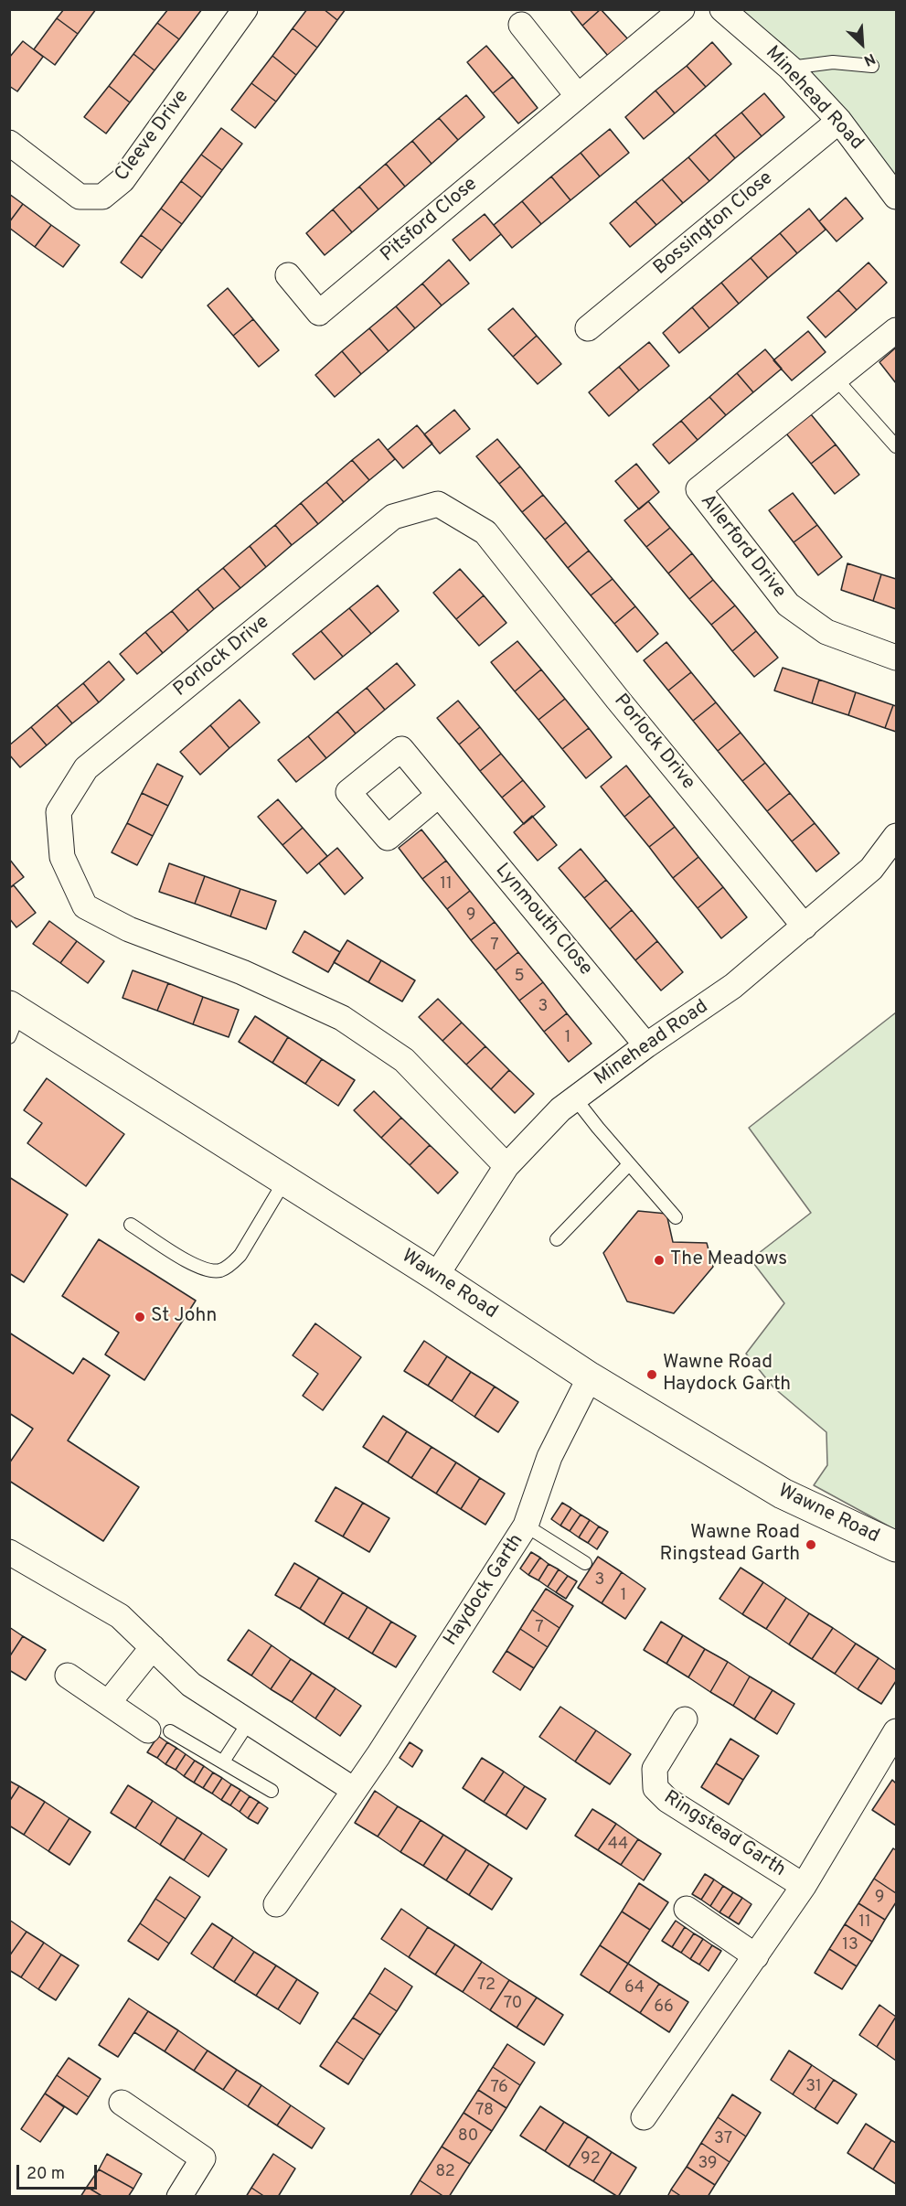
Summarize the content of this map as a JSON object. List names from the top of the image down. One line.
{"streets":{"street":["Minehead Road","Cleeve Drive","Pitsford Close","Bossington Close","Allerford Drive","Porlock Drive","Lynmouth Close","Wawne Road","Haydock Garth","Ringstead Garth"]},"crossings":[["Minehead Road","Bossington Close"],["Minehead Road","Porlock Drive"],["Minehead Road","Lynmouth Close"],["Minehead Road","Wawne Road"],["Wawne Road","Haydock Garth"]],"places":["The Meadows","St John","Wawne Road Haydock Garth","Wawne Road Ringstead Garth"],"house_numbers":["11","9","7","5","3","1","3","1","7","44","9","11","13","72","64","70","66","31","76","78","80","37","92","39","82"],"scale_bar":"20 m","north":"bottom right"}
